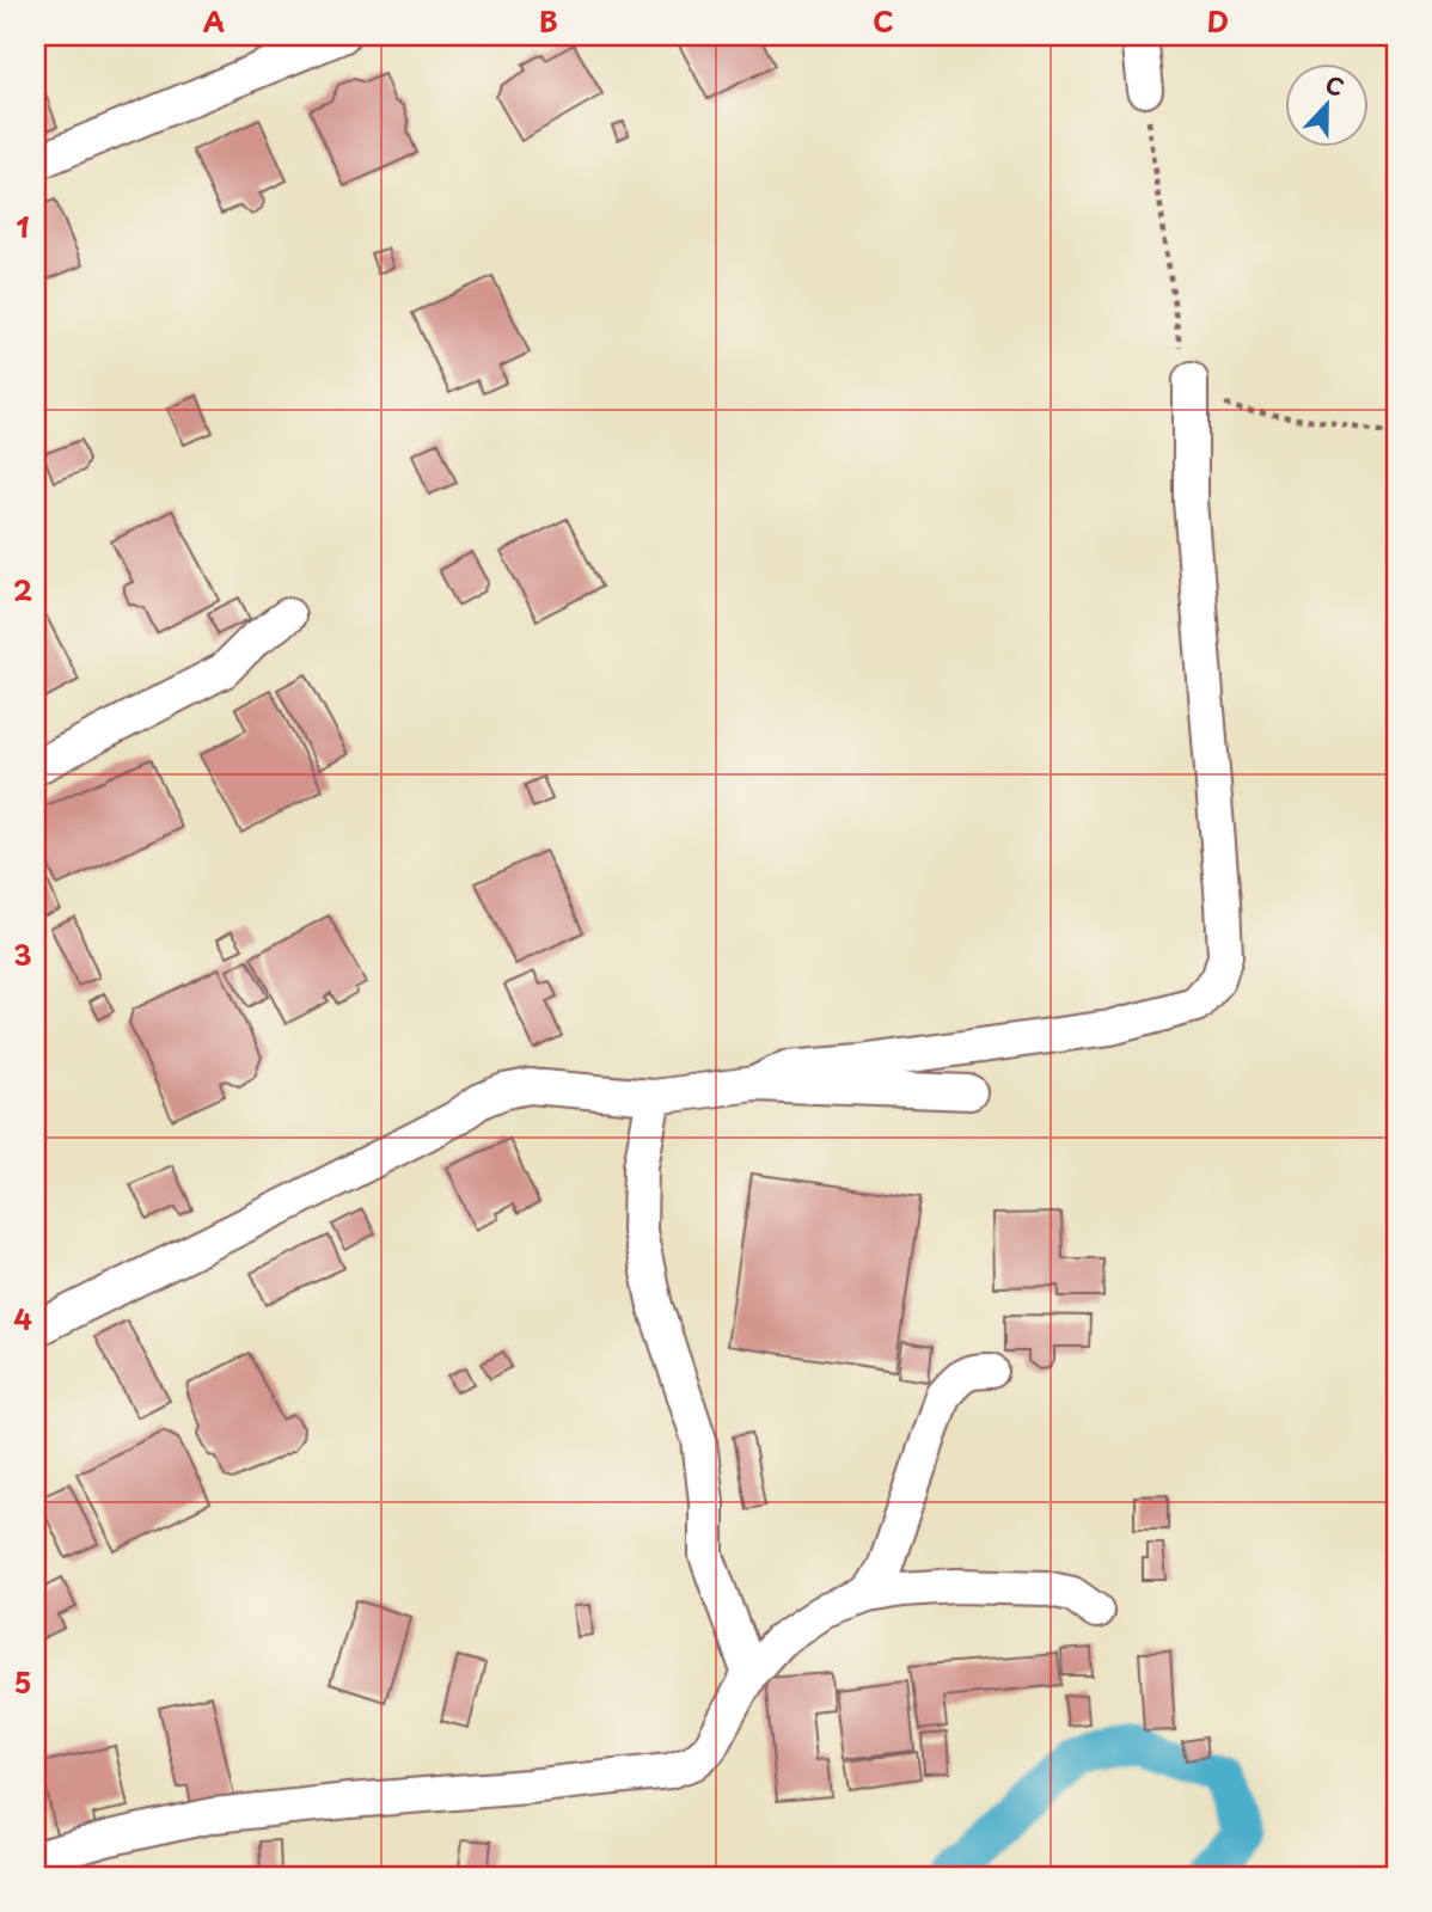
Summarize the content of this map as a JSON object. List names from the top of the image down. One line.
{"north":"top","grid":{"columns":["A","B","C","D"],"rows":["1","2","3","4","5"]}}
